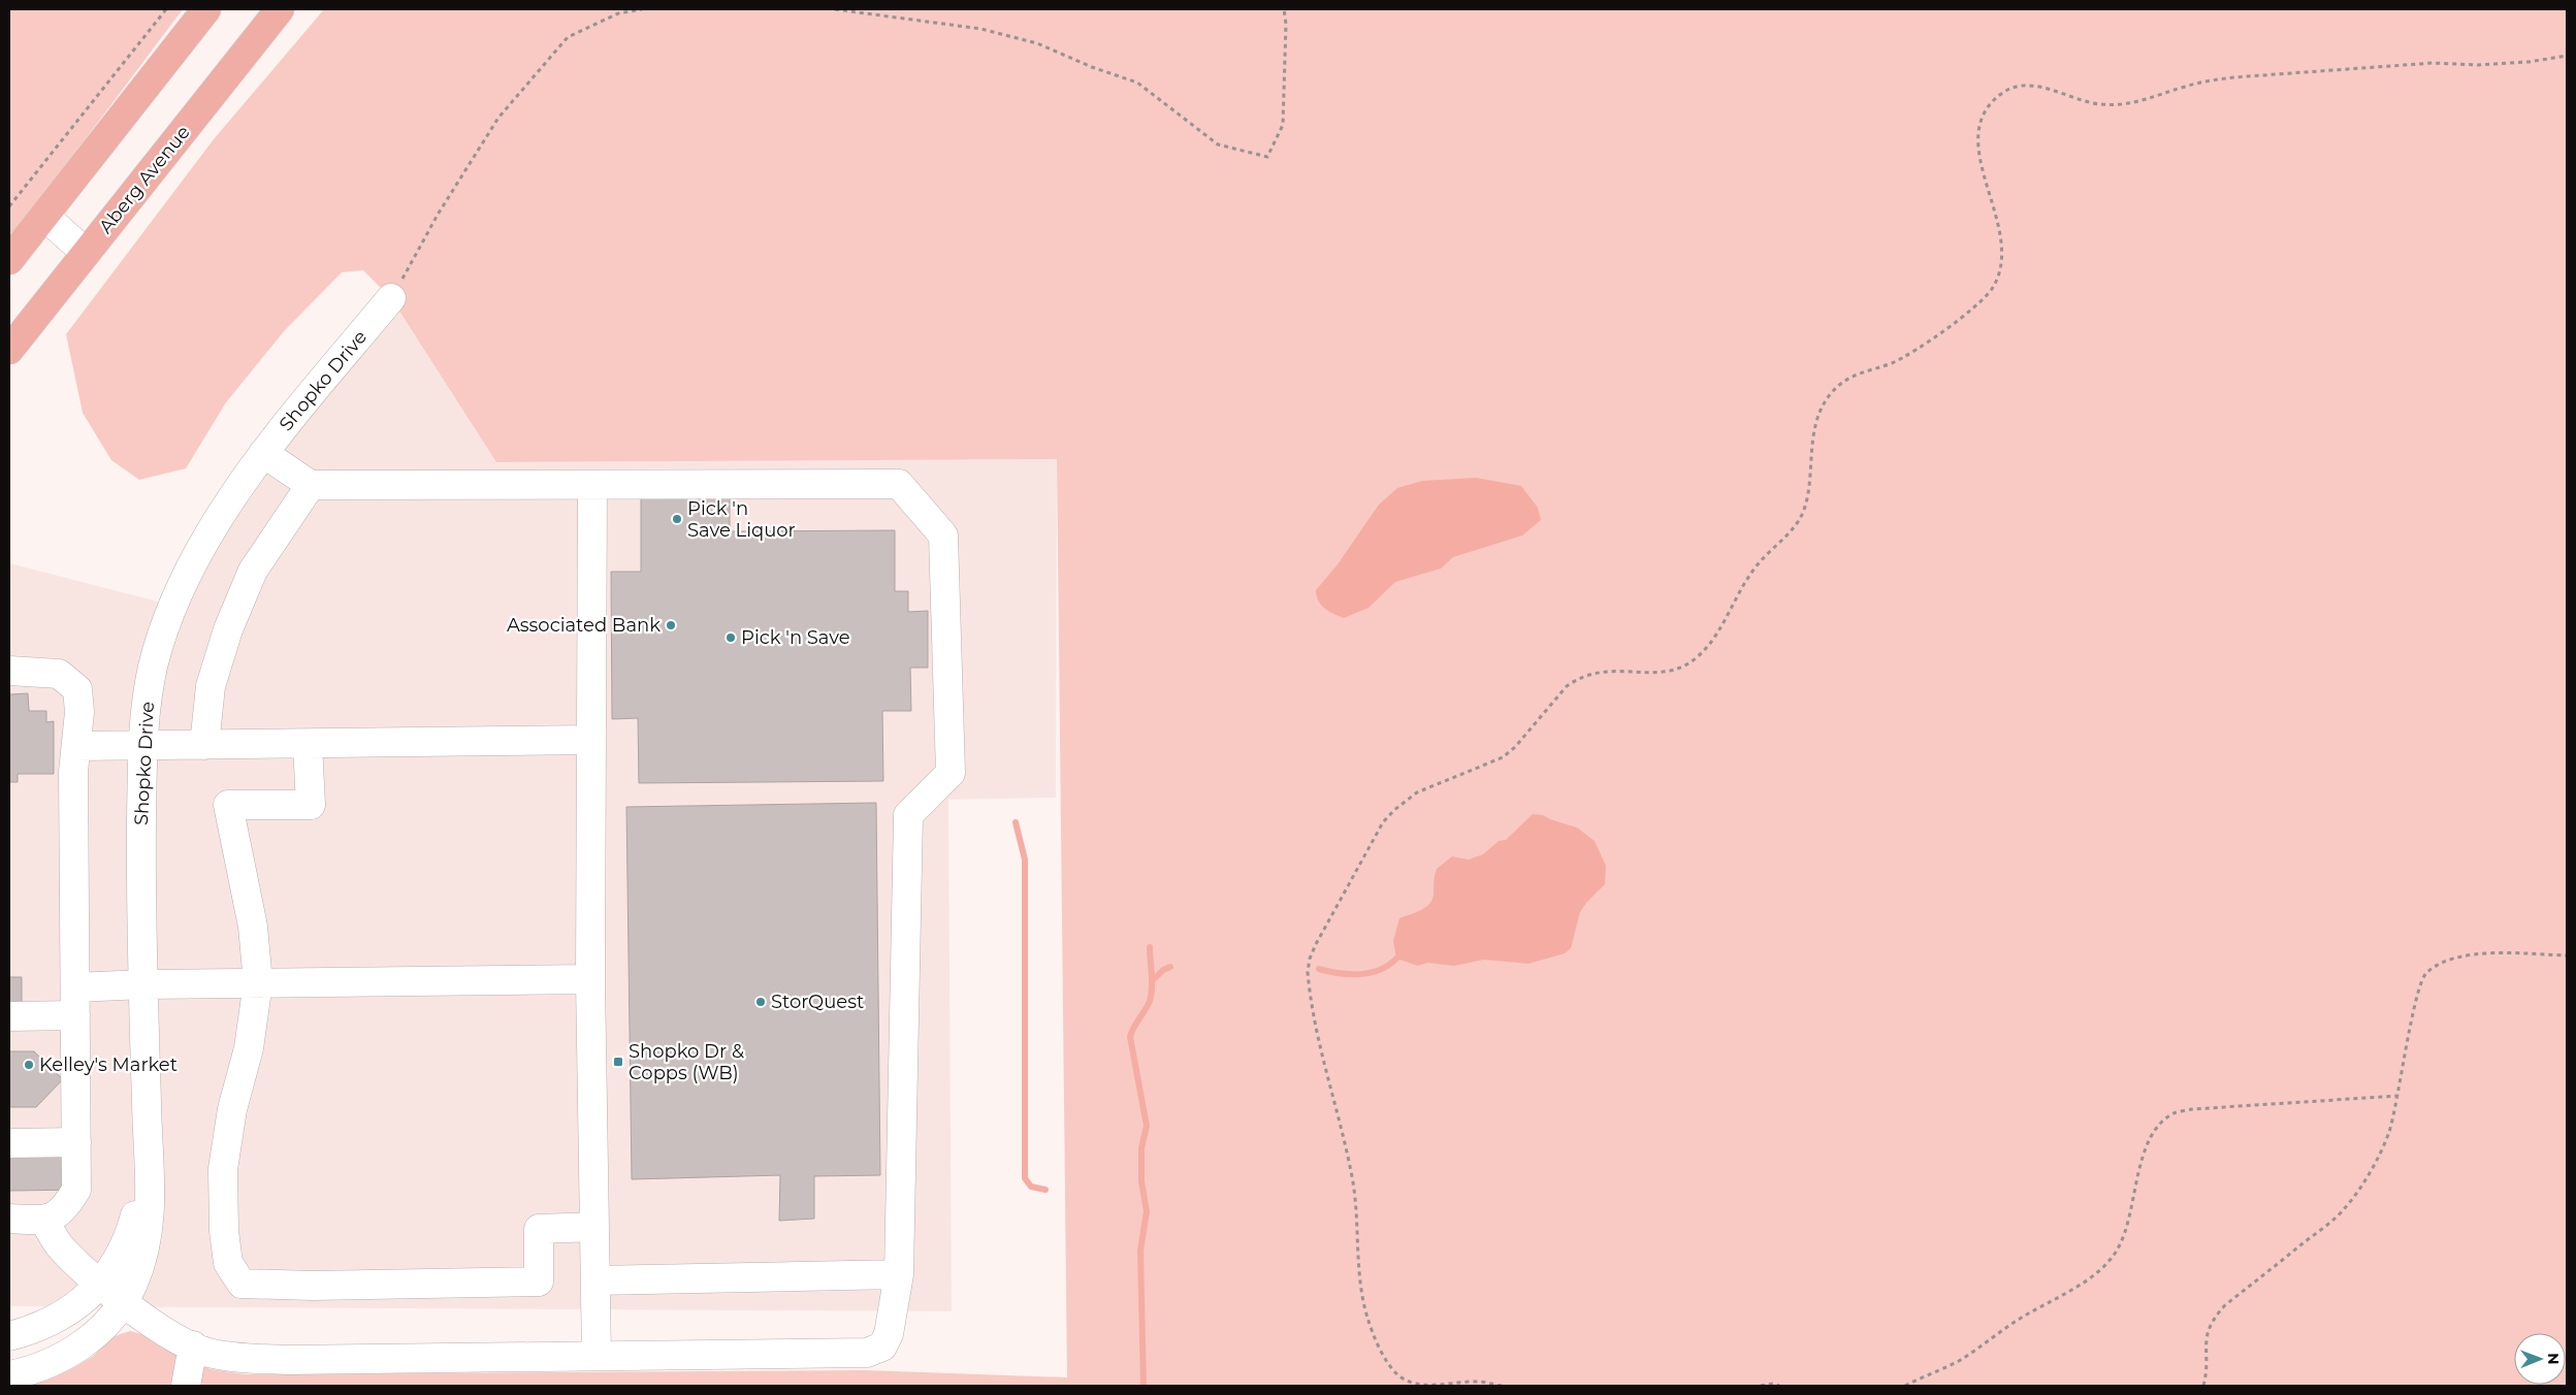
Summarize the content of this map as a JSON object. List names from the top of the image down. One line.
{"streets":{"main road":["Aberg Avenue"],"street":["Shopko Drive"]},"places":{"other":["Pick 'n Save Liquor","Associated Bank","Pick 'n Save","StorQuest","Kelley's Market"],"transit":["Shopko Dr & Copps (WB)"]},"north":"right"}
